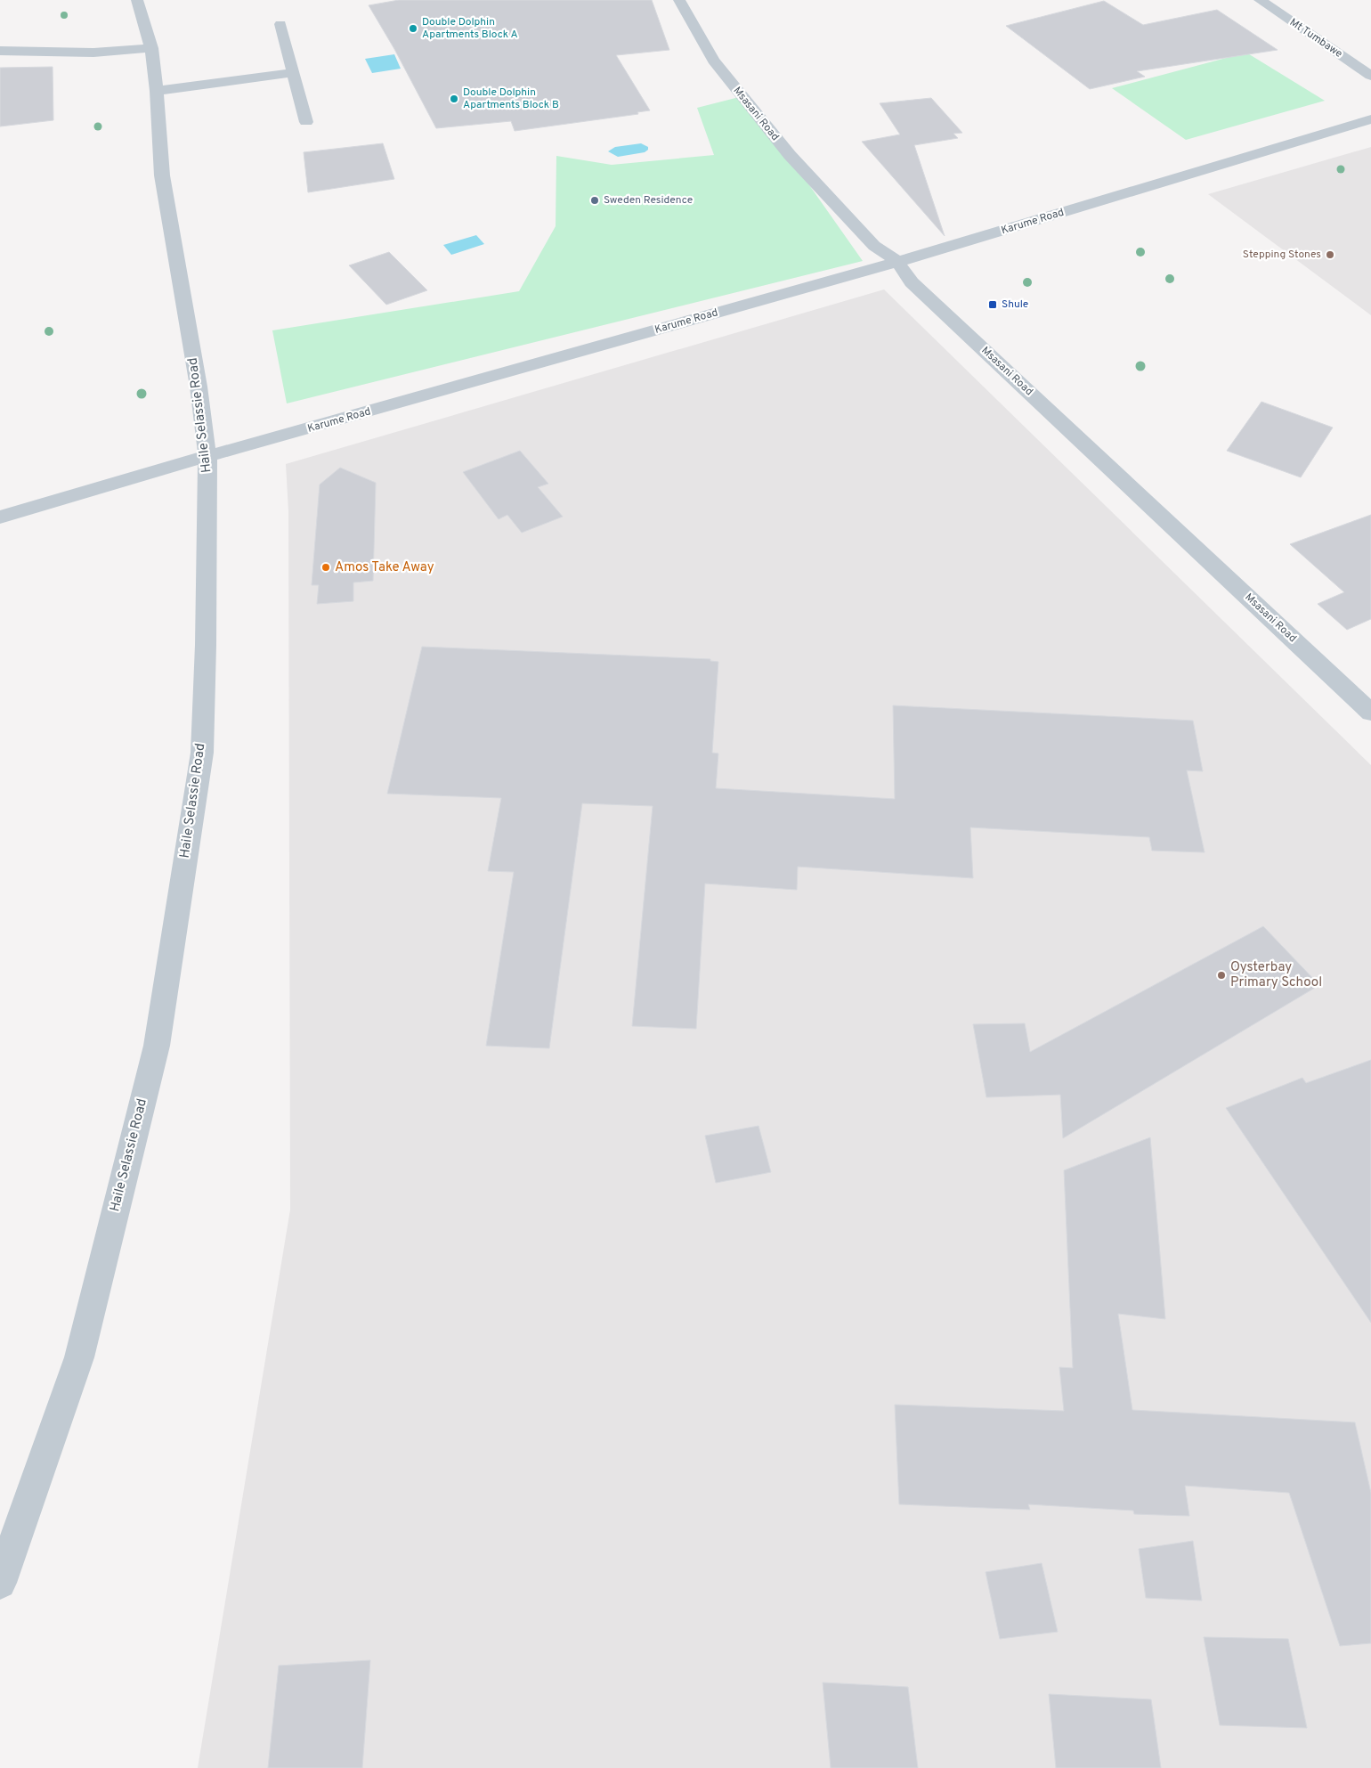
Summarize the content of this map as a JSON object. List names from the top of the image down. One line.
{"streets":{"street":["Mt Tumbawe","Msasani Road","Karume Road","Haile Selassie Road"]},"crossings":[["Msasani Road","Karume Road"],["Karume Road","Haile Selassie Road"]],"places":{"other":["Double Dolphin Apartments Block A","Double Dolphin Apartments Block B","Sweden Residence","Stepping Stones","Amos Take Away","Oysterbay Primary School"],"transit":["Shule"]}}
